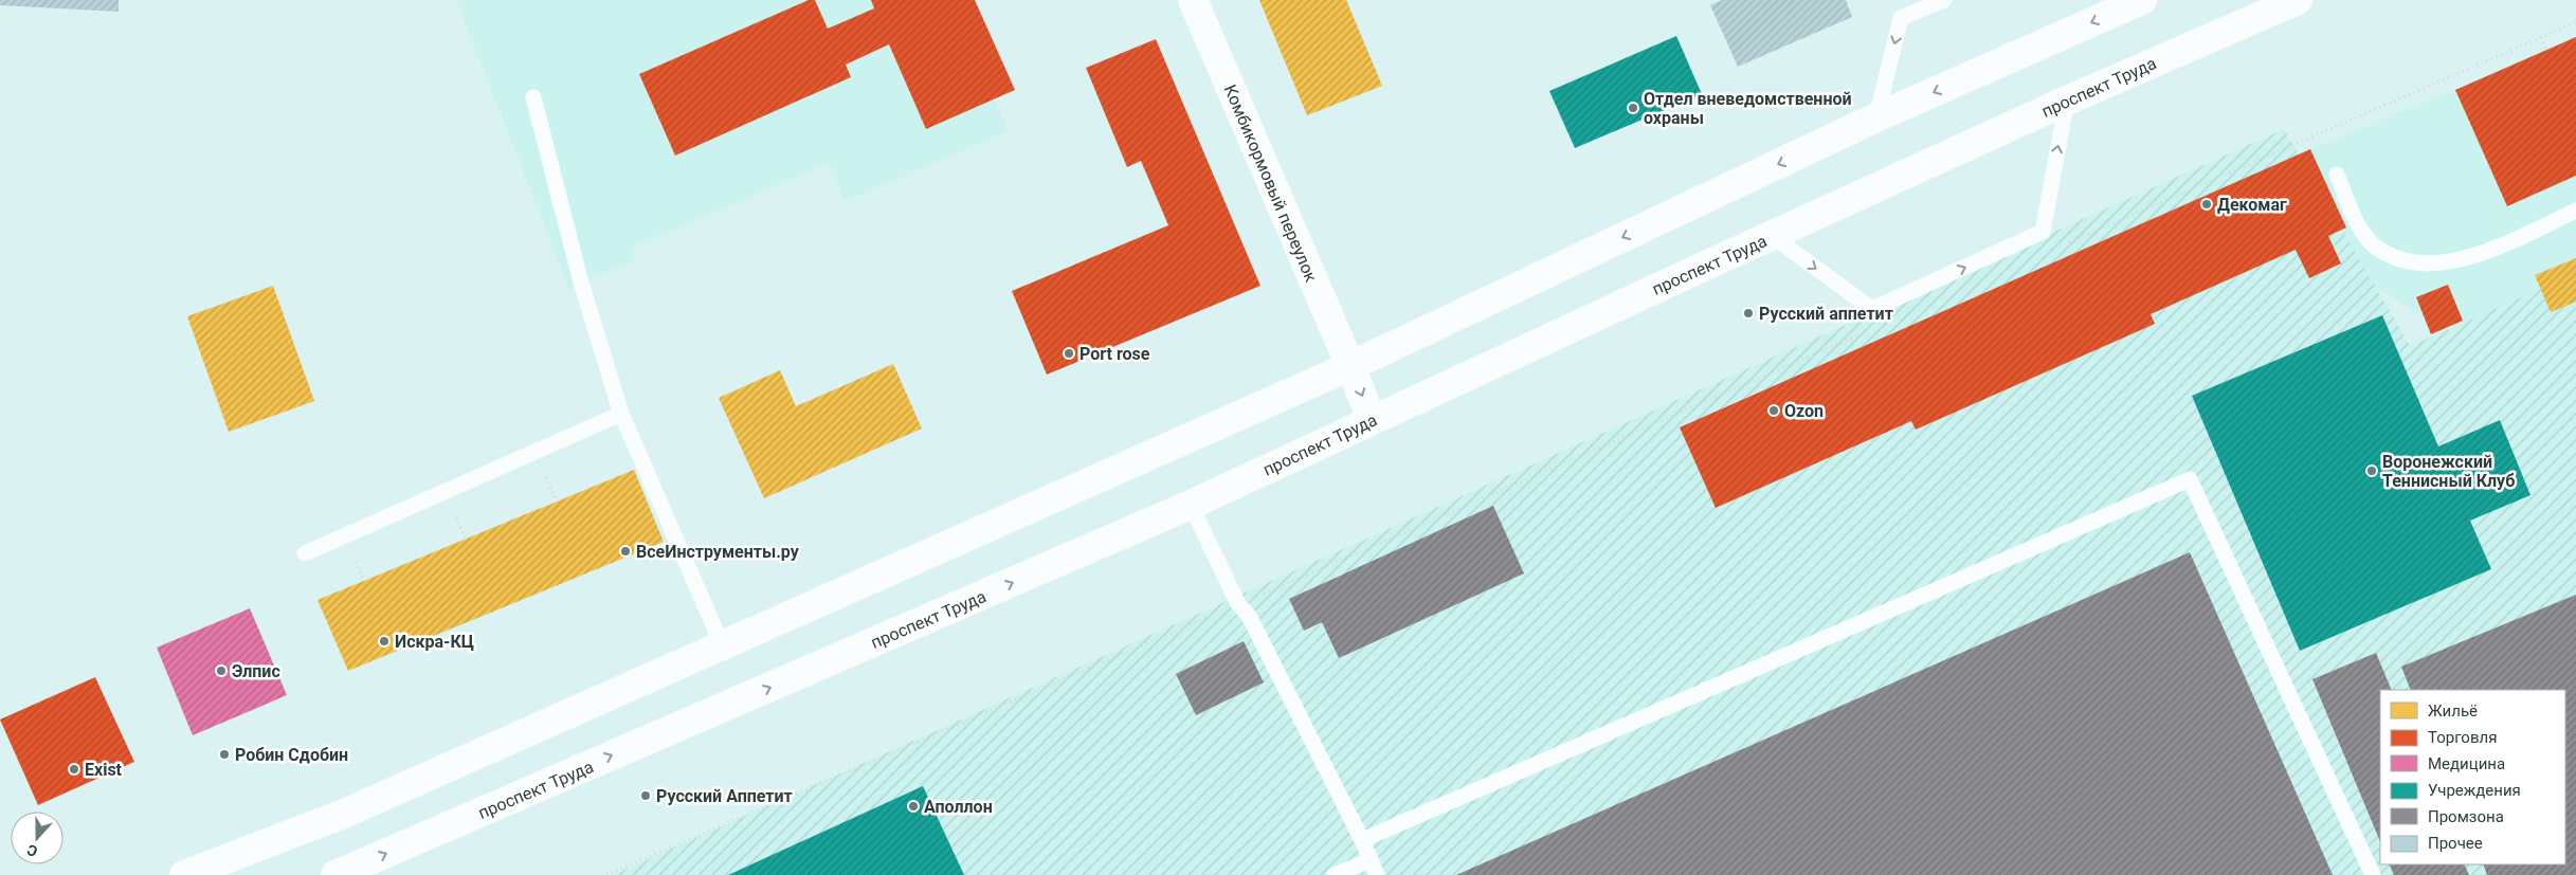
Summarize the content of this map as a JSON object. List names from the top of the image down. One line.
{"streets":{"main road":["проспект Труда","Комбикормовый переулок"]},"crossings":[["проспект Труда","Комбикормовый переулок"]],"places":["Отдел вневедомственной охраны","Декомаг","Русский аппетит","Port rose","Ozon","Воронежский Теннисный Клуб","ВсеИнструменты.ру","Искра-КЦ","Элпис","Робин Сдобин","Exist","Русский Аппетит","Аполлон"],"legend":["Жильё","Торговля","Медицина","Учреждения","Промзона","Прочее"],"north":"bottom"}
